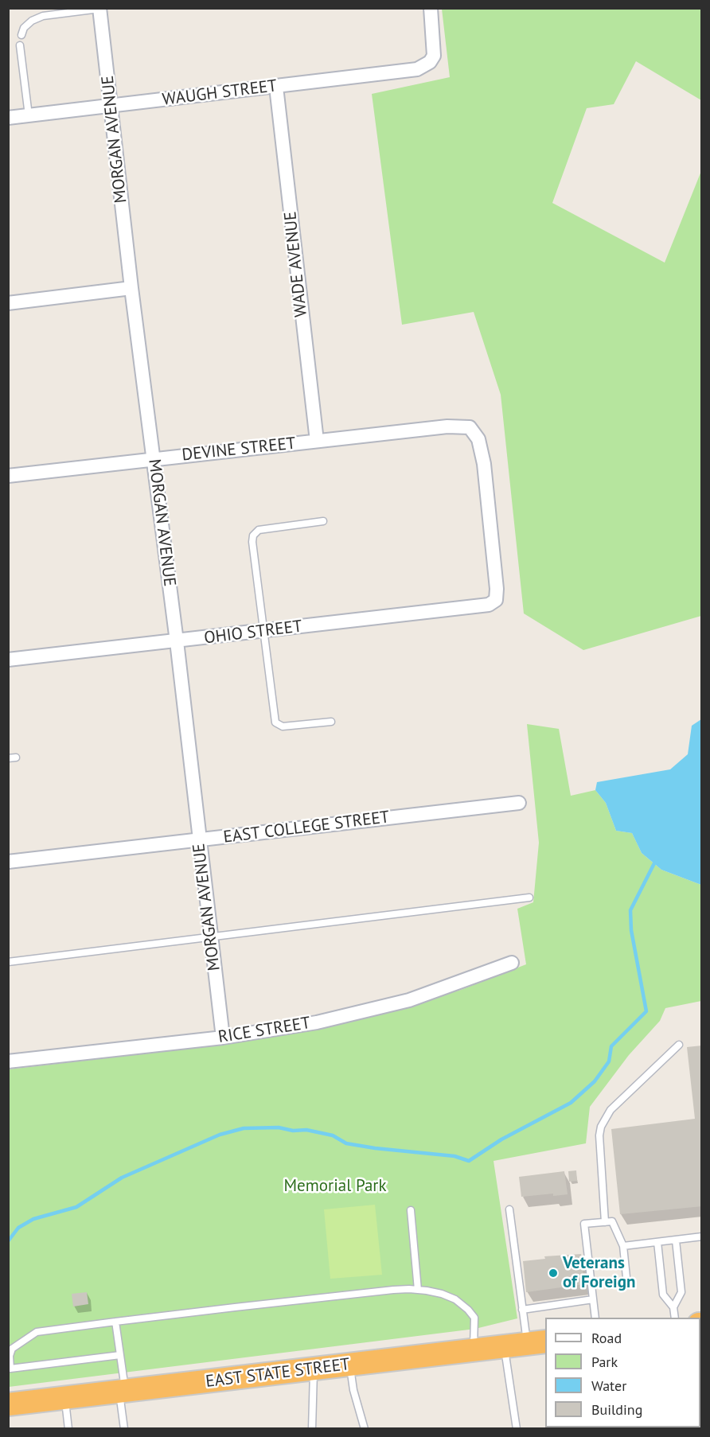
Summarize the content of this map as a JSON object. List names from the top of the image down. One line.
{"streets":{"highway":["EAST STATE STREET"],"street":["WAUGH STREET","MORGAN AVENUE","WADE AVENUE","DEVINE STREET","OHIO STREET","EAST COLLEGE STREET","RICE STREET"]},"crossings":[["WAUGH STREET","MORGAN AVENUE"],["WAUGH STREET","WADE AVENUE"],["MORGAN AVENUE","DEVINE STREET"],["MORGAN AVENUE","OHIO STREET"],["MORGAN AVENUE","EAST COLLEGE STREET"],["MORGAN AVENUE","RICE STREET"],["WADE AVENUE","DEVINE STREET"],["DEVINE STREET","OHIO STREET"]],"parks":["Memorial Park"],"places":["Veterans of Foreign"],"legend":["Road","Park","Water","Building"]}
